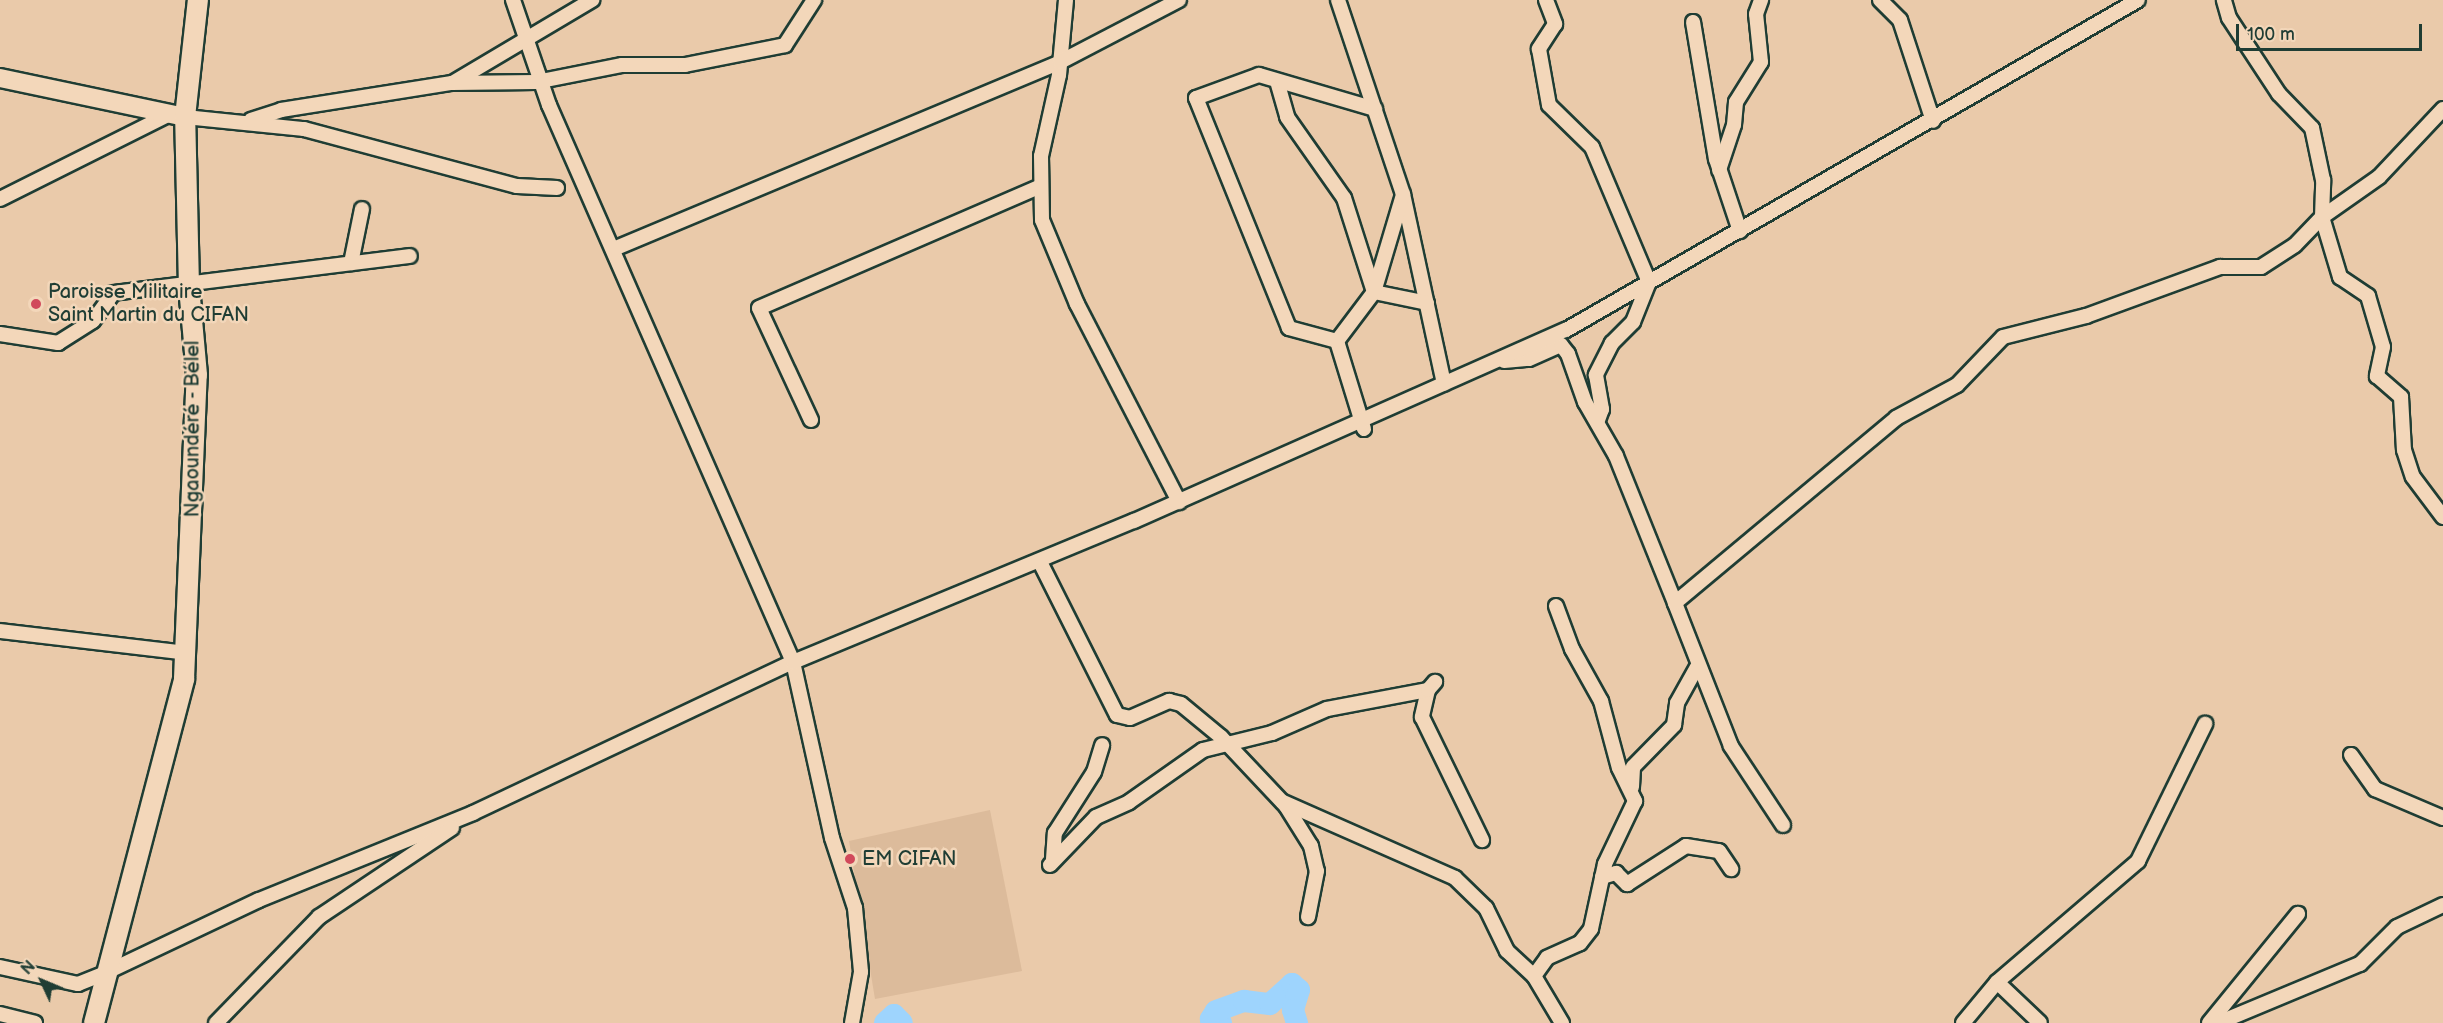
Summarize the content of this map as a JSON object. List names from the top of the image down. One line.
{"streets":{"main road":["Ngaoundéré - Bélel"]},"places":["Paroisse Militaire Saint Martin du CIFAN","EM CIFAN"],"scale_bar":"100 m","north":"top left"}
